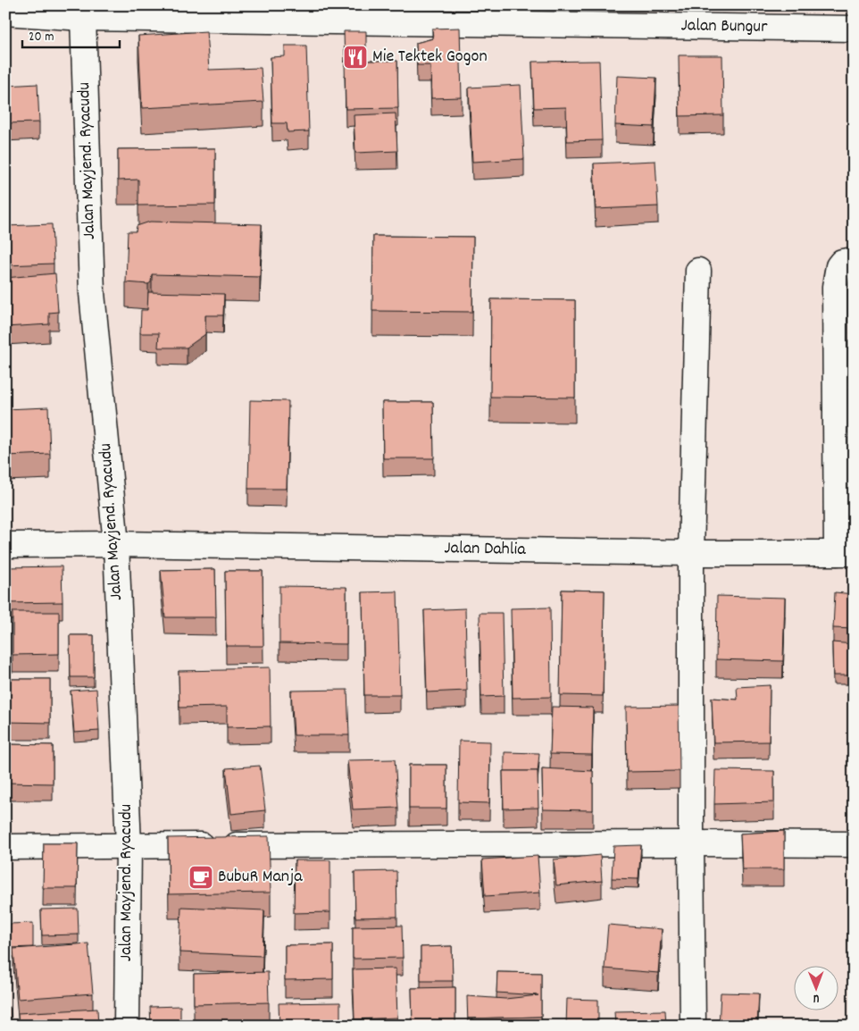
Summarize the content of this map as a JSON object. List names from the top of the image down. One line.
{"streets":{"street":["Jalan Bungur","Jalan Mayjend. Ryacudu","Jalan Dahlia"]},"crossings":[["Jalan Bungur","Jalan Mayjend. Ryacudu"],["Jalan Mayjend. Ryacudu","Jalan Dahlia"]],"places":{"restaurant":["Mie Tektek Gogon"],"cafe":["BubuR Manja"]},"scale_bar":"20 m","north":"bottom"}
